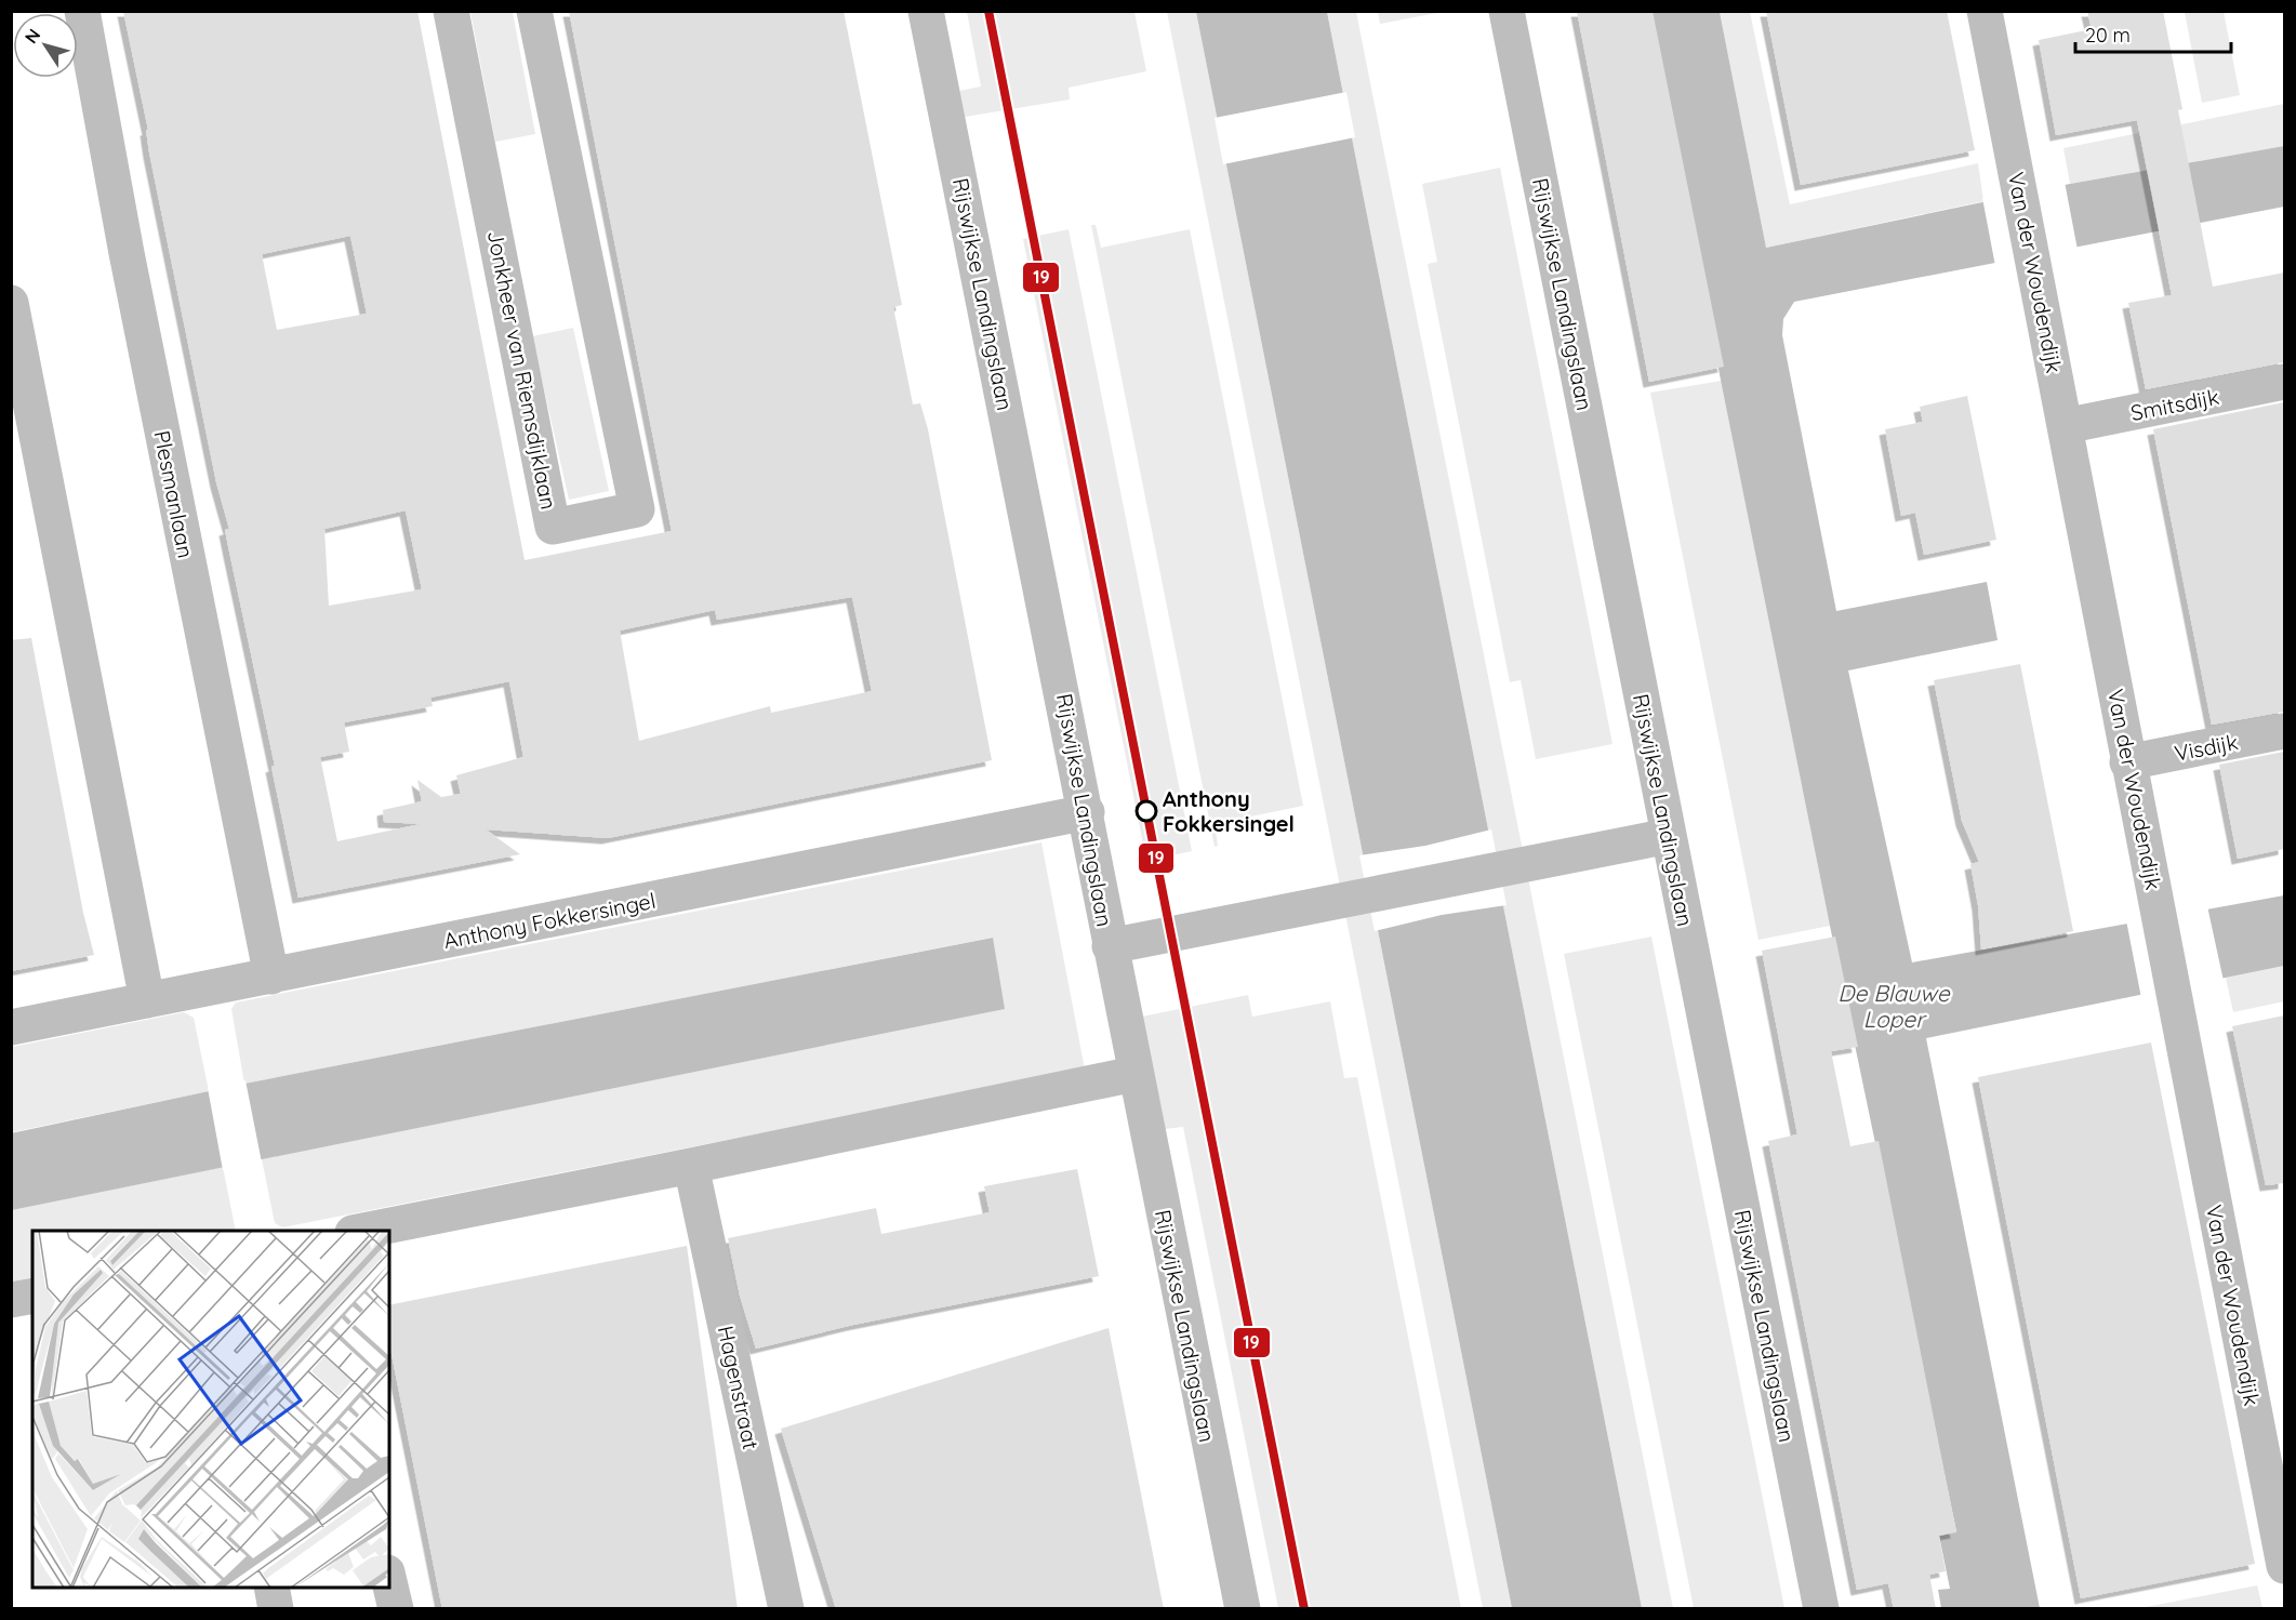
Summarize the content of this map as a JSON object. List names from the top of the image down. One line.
{"streets":{"street":["Van der Woudendijk","Rijswijkse Landingslaan","Jonkheer van Riemsdijklaan","Smitsdijk","Plesmanlaan","Visdijk","Anthony Fokkersingel","Hagenstraat"]},"crossings":[["Van der Woudendijk","Smitsdijk"],["Van der Woudendijk","Visdijk"],["Rijswijkse Landingslaan","Anthony Fokkersingel"],["Plesmanlaan","Anthony Fokkersingel"]],"water":["De Blauwe Loper"],"places":["Anthony Fokkersingel"],"lines":["transit line 19"],"scale_bar":"20 m","north":"top left"}
